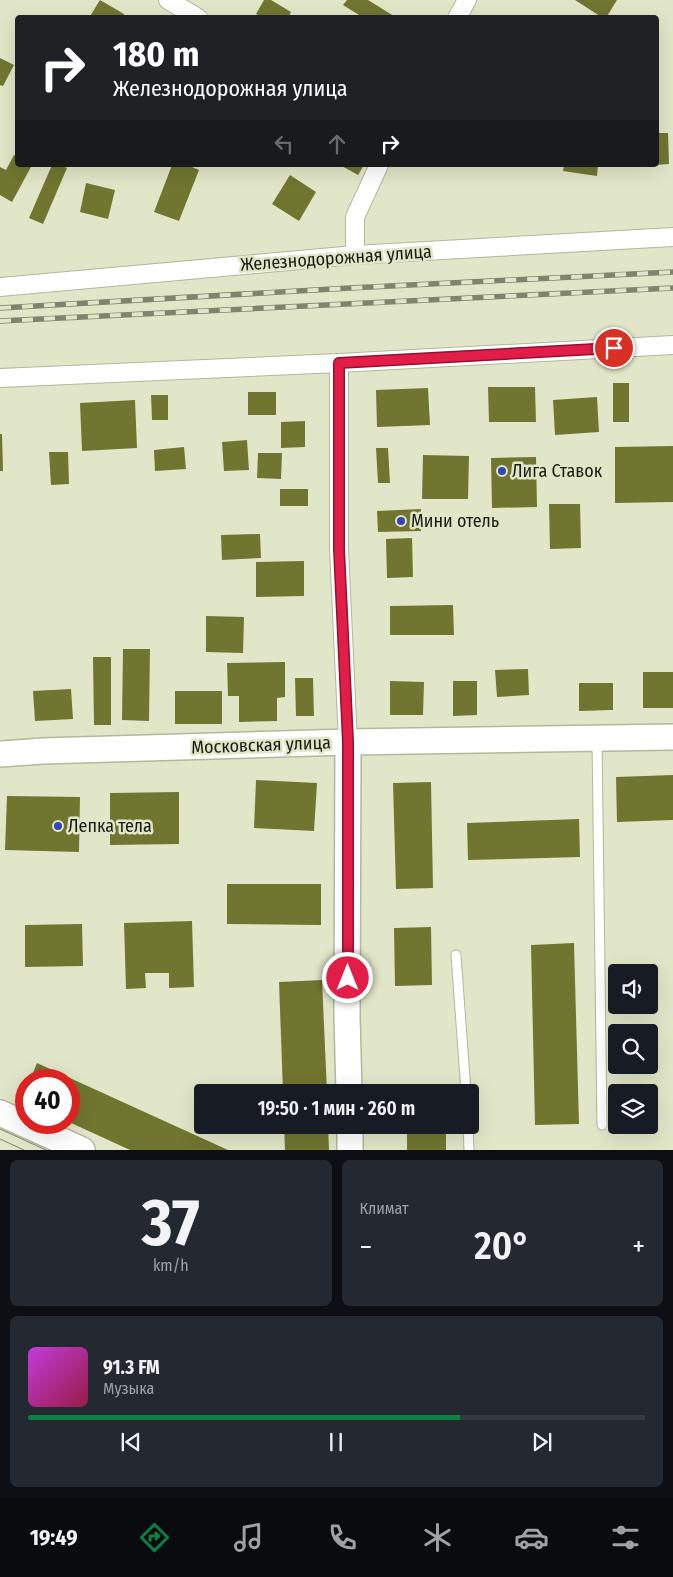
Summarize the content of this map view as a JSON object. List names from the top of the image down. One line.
{"streets":{"street":["Железнодорожная улица","Московская улица"]},"places":["Лига Ставок","Мини отель","Лепка тела"],"page":{"turn":["180 m","Железнодорожная улица"],"limit":"40","trip":"19:50 · 1 мин · 260 m","tile":[["37","km/h"],"Климат"],"heat":["−","20°","+"],"song":["91.3 FM","Музыка"],"tabs":"19:49"}}
